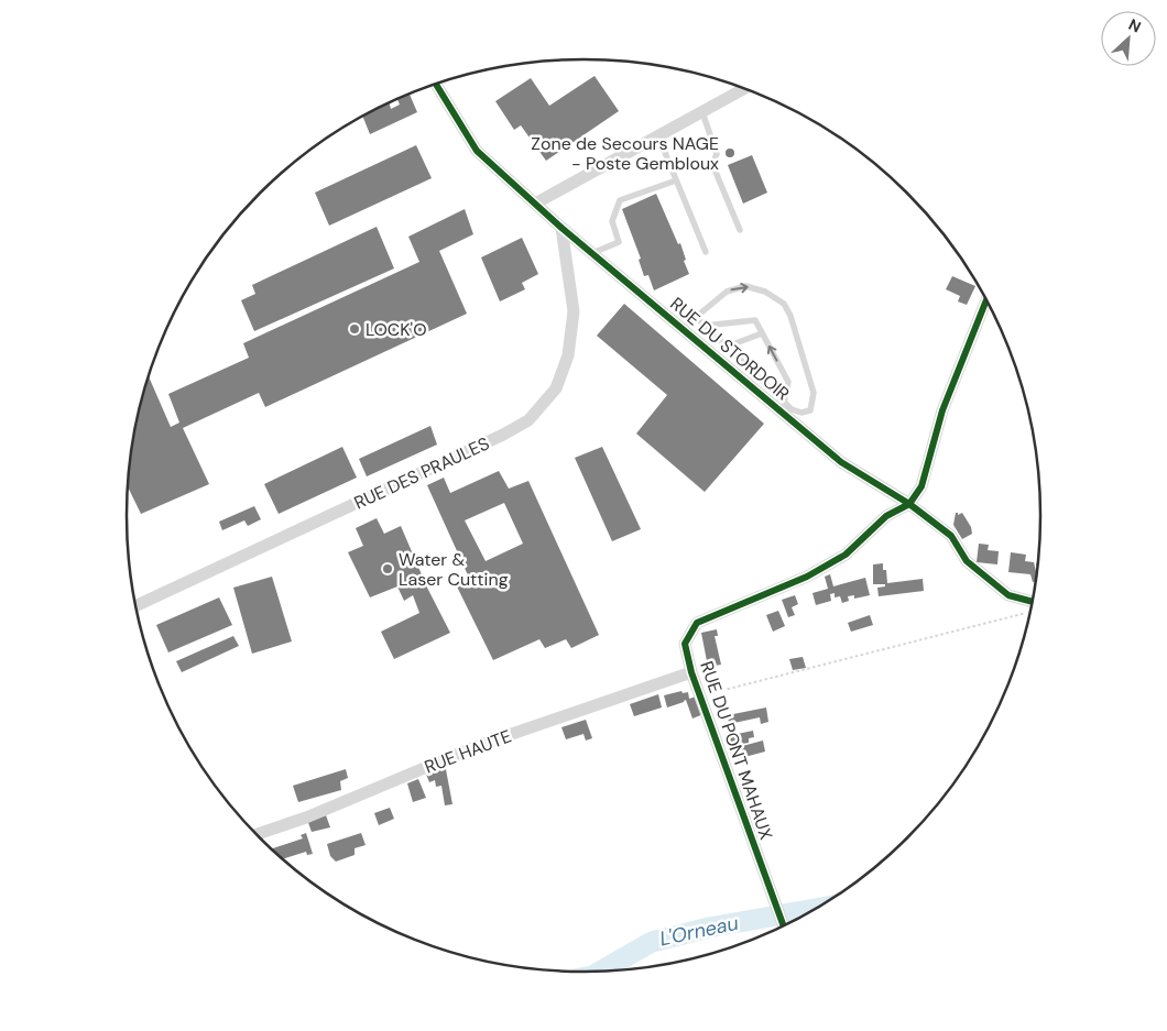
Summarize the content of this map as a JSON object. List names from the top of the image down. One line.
{"streets":{"street":["RUE DU STORDOIR","RUE DES PRAULES","RUE DU PONT MAHAUX","RUE HAUTE"]},"crossings":[["RUE DU STORDOIR","RUE DES PRAULES"],["RUE DU STORDOIR","RUE DU PONT MAHAUX"],["RUE DU PONT MAHAUX","RUE HAUTE"]],"water":["L'Orneau"],"places":["Zone de Secours NAGE - Poste Gembloux","LOCK'O","Water & Laser Cutting"],"north":"top right"}
